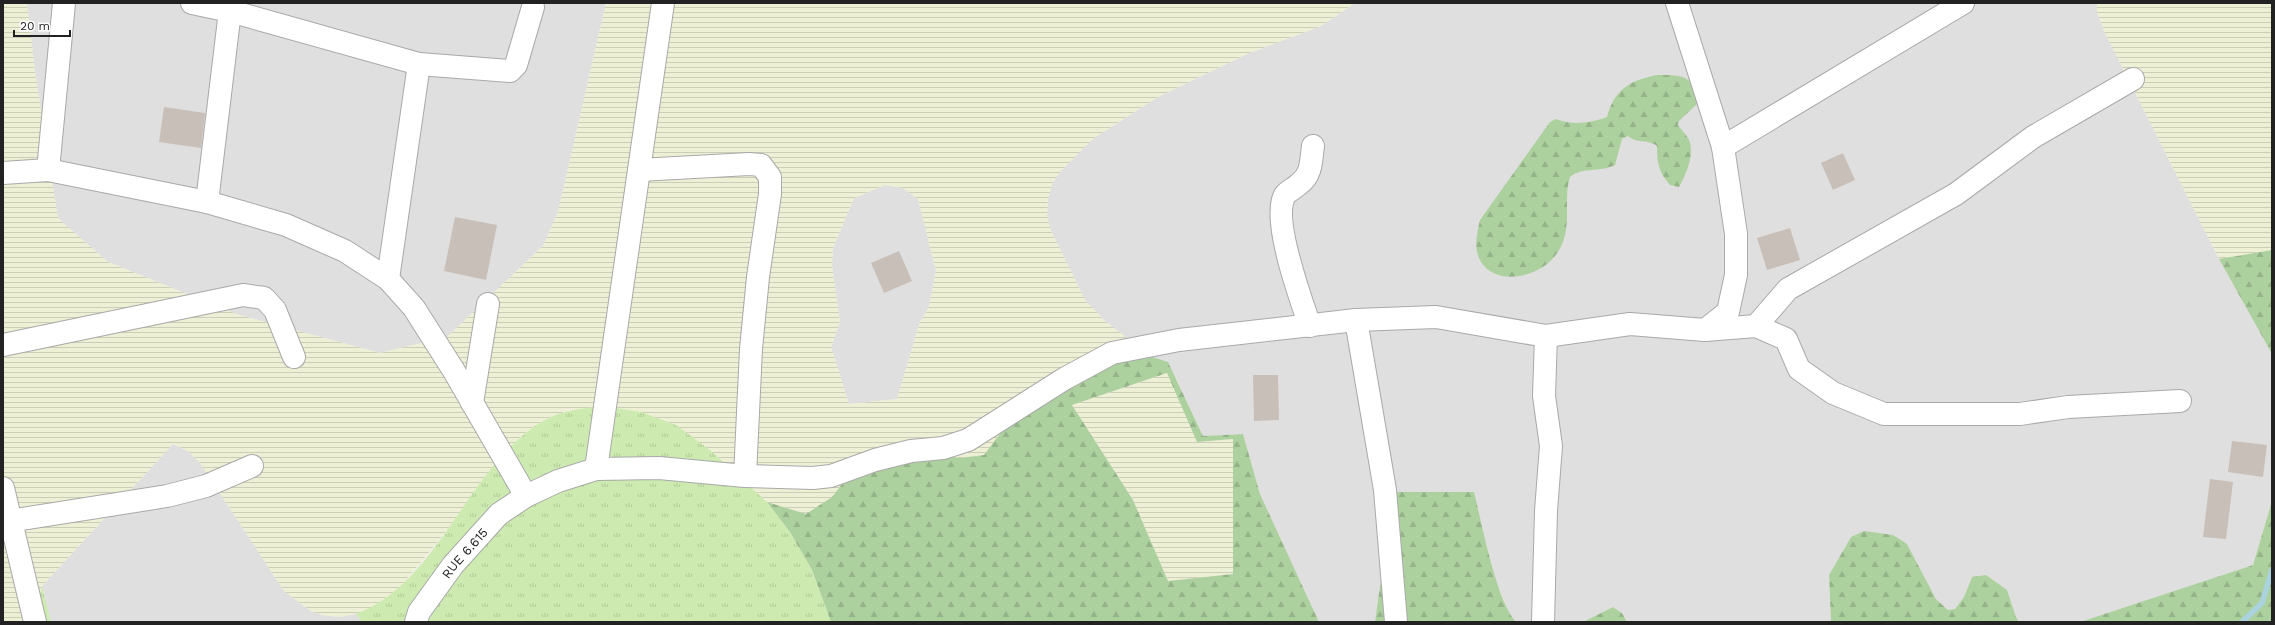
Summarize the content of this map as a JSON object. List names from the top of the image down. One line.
{"streets":{"street":["RUE 6.615"]},"scale_bar":"20 m"}
